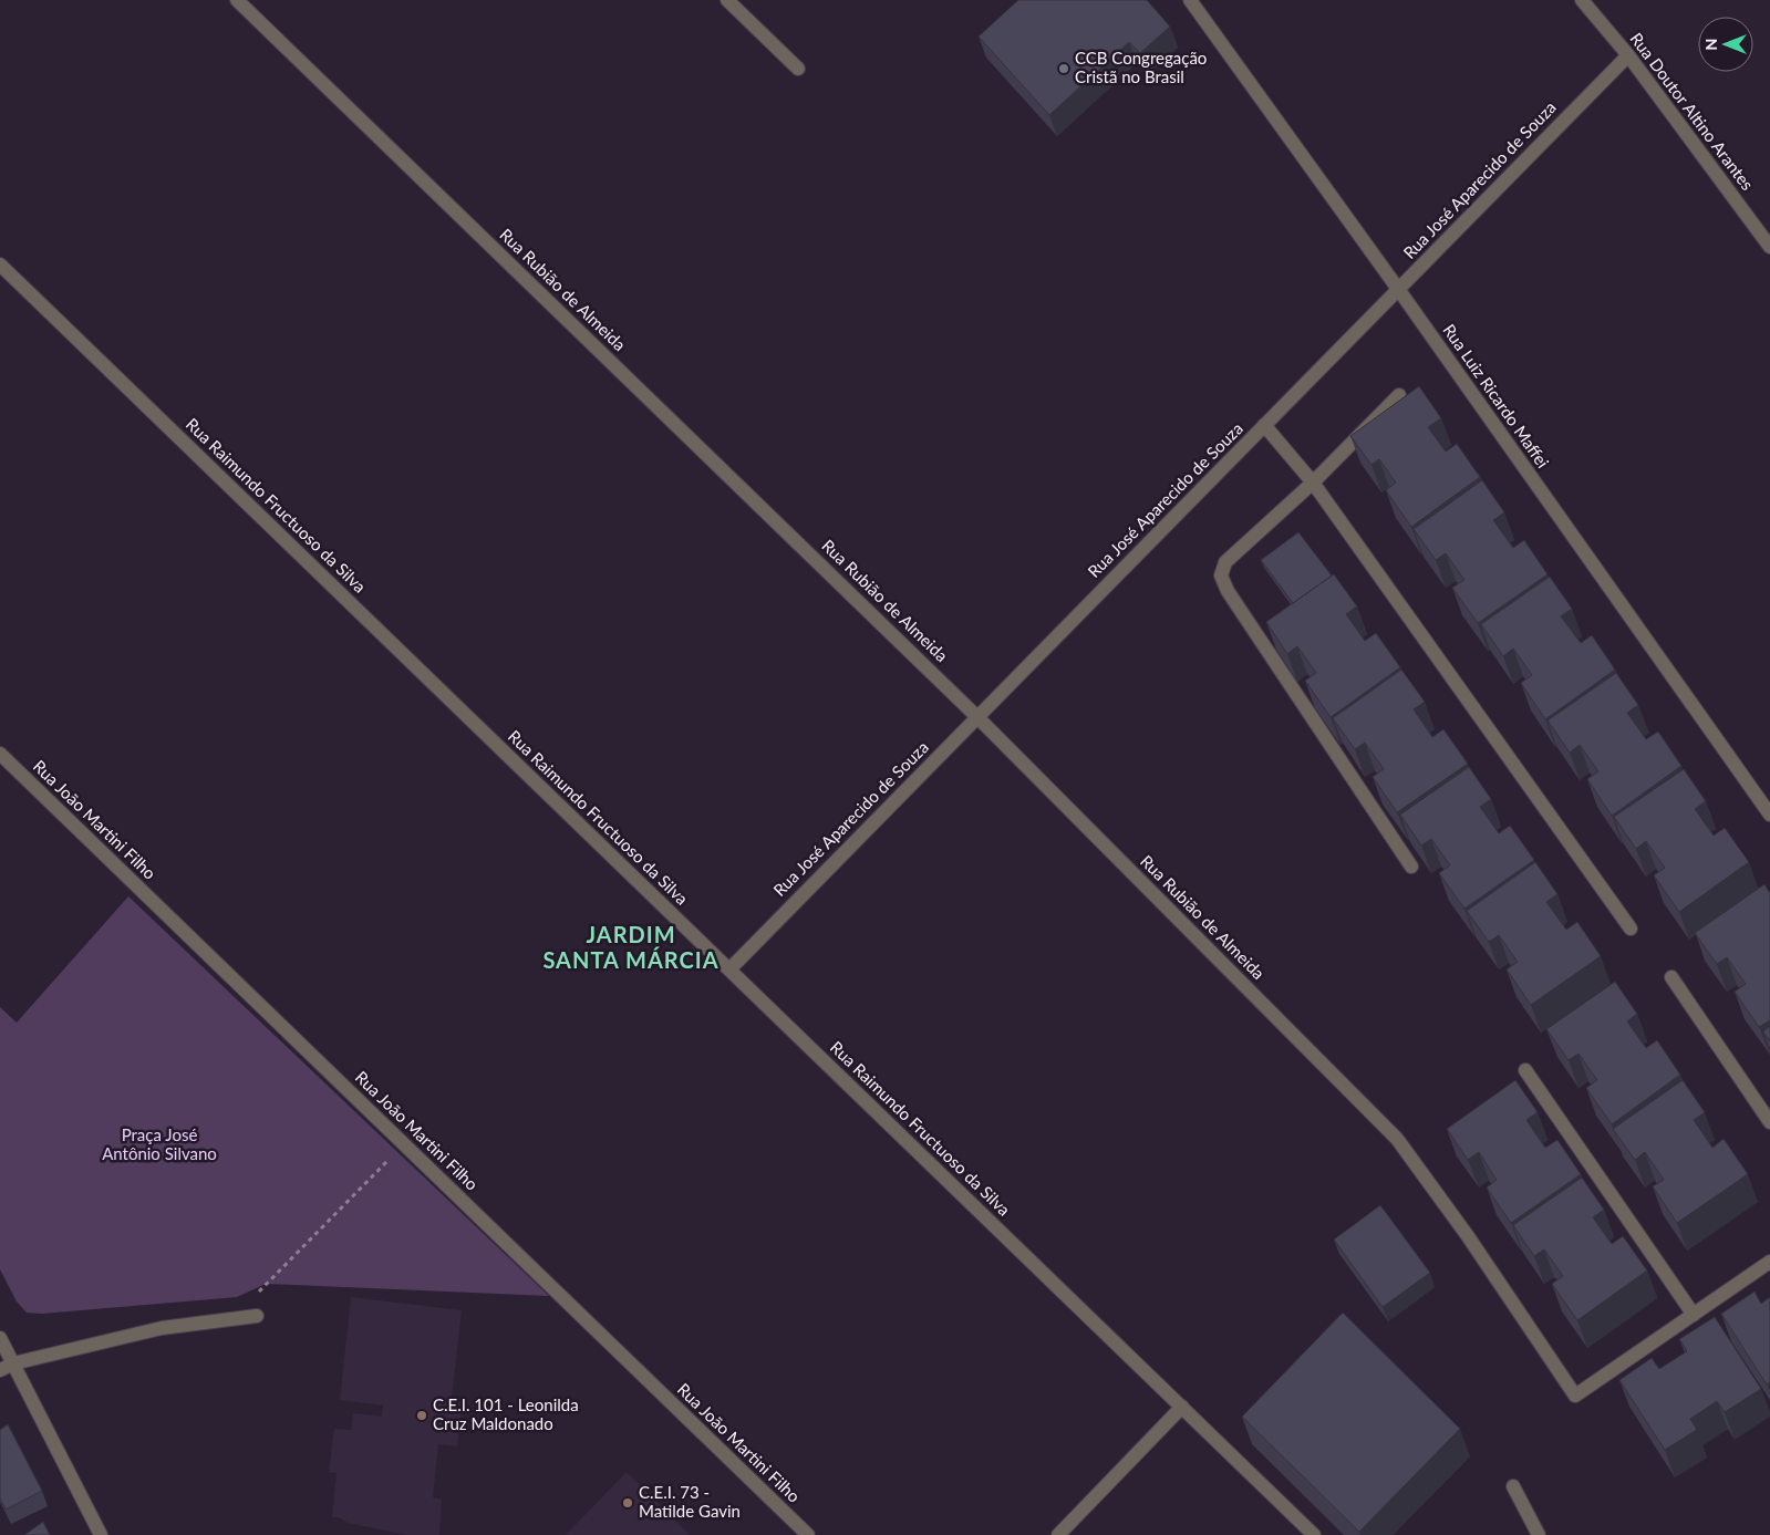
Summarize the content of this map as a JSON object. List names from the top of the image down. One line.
{"streets":{"street":["Rua Doutor Altino Arantes","Rua José Aparecido de Souza","Rua Rubião de Almeida","Rua Luiz Ricardo Maffei","Rua Raimundo Fructuoso da Silva","Rua João Martini Filho"]},"crossings":[["Rua Doutor Altino Arantes","Rua José Aparecido de Souza"],["Rua José Aparecido de Souza","Rua Rubião de Almeida"],["Rua José Aparecido de Souza","Rua Luiz Ricardo Maffei"],["Rua José Aparecido de Souza","Rua Raimundo Fructuoso da Silva"]],"districts":["JARDIM SANTA MÁRCIA"],"parks":["Praça José Antônio Silvano"],"places":["CCB Congregação Cristã no Brasil","C.E.I. 101 - Leonilda Cruz Maldonado","C.E.I. 73 - Matilde Gavin"],"north":"left"}
